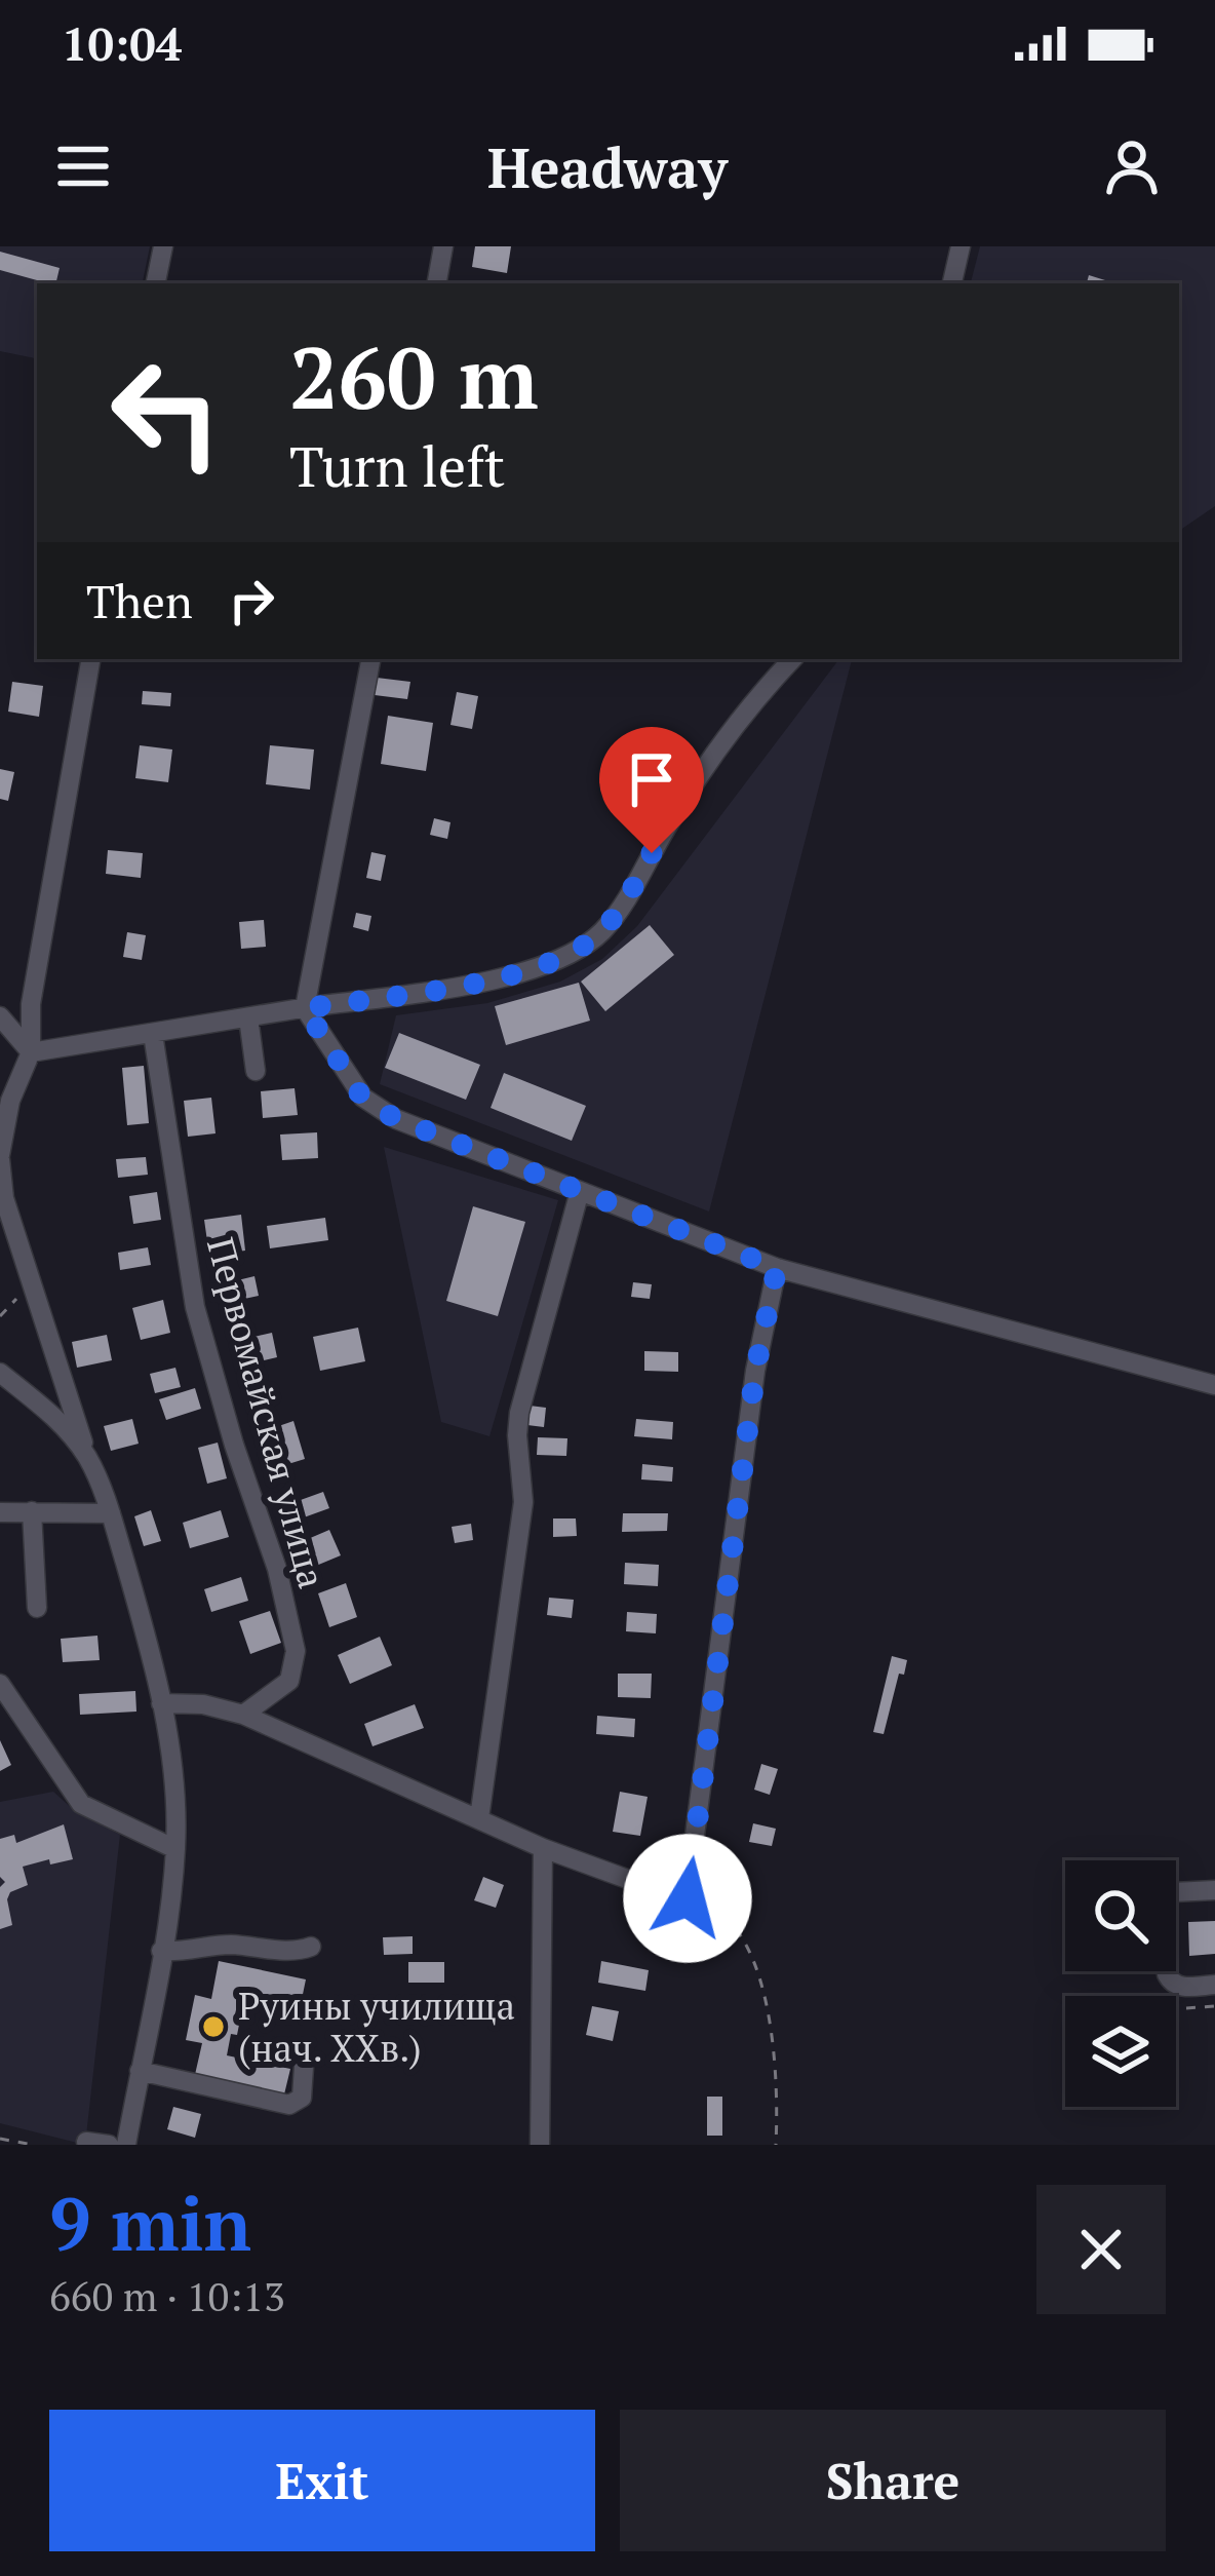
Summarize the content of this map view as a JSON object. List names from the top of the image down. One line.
{"streets":{"street":["Первомайская улица"]},"places":["Руины училища (нач. XXв.)"],"page":{"status":"10:04","header":"Headway","turn":["260 m","Turn left"],"then":"Then","heading":["9 min","660 m · 10:13"],"buttons":["Exit","Share"]}}
